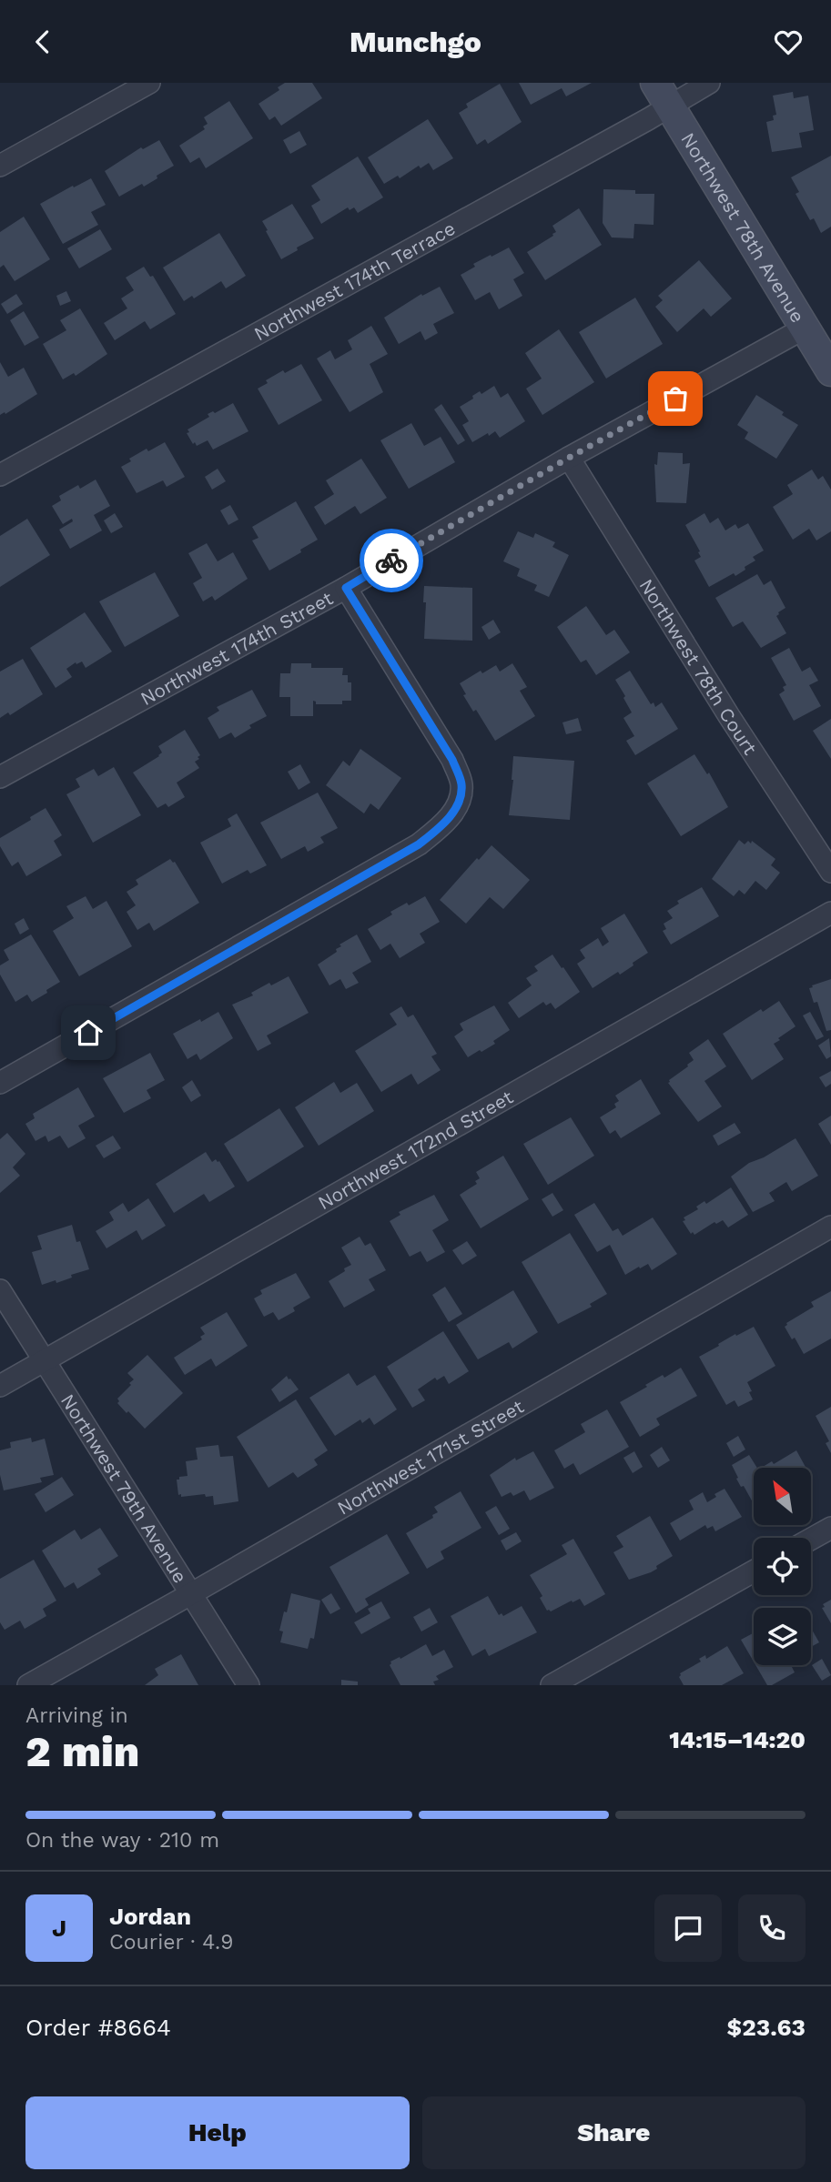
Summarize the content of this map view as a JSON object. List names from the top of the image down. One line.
{"streets":{"street":["Northwest 78th Avenue","Northwest 174th Terrace","Northwest 174th Street","Northwest 78th Court","Northwest 172nd Street","Northwest 171st Street","Northwest 79th Avenue"]},"crossings":[["Northwest 78th Avenue","Northwest 174th Terrace"],["Northwest 78th Avenue","Northwest 174th Street"],["Northwest 174th Street","Northwest 78th Court"],["Northwest 172nd Street","Northwest 79th Avenue"],["Northwest 171st Street","Northwest 79th Avenue"]],"north":"top left","page":{"header":"Munchgo","heading":["2 min","Arriving in","14:15–14:20"],"panel":["Jordan","Courier · 4.9","Order #8664","$23.63"],"bar":"On the way · 210 m","round":"J","buttons":["Help","Share"]}}
